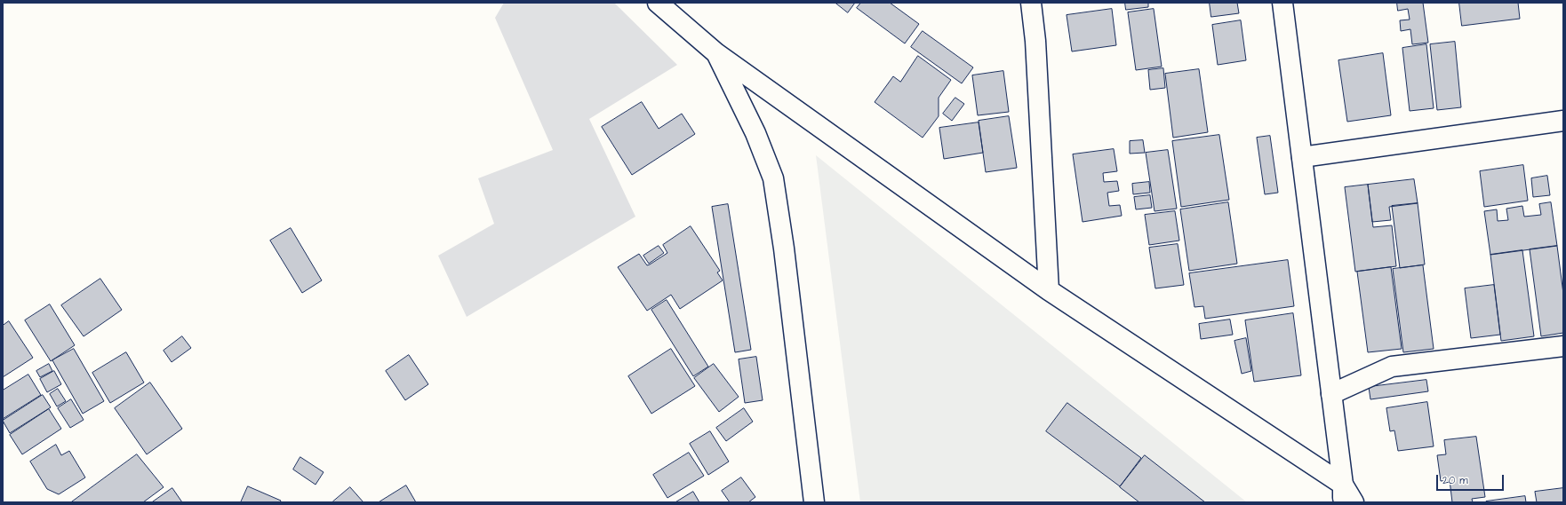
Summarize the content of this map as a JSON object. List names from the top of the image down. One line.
{"scale_bar":"20 m"}
